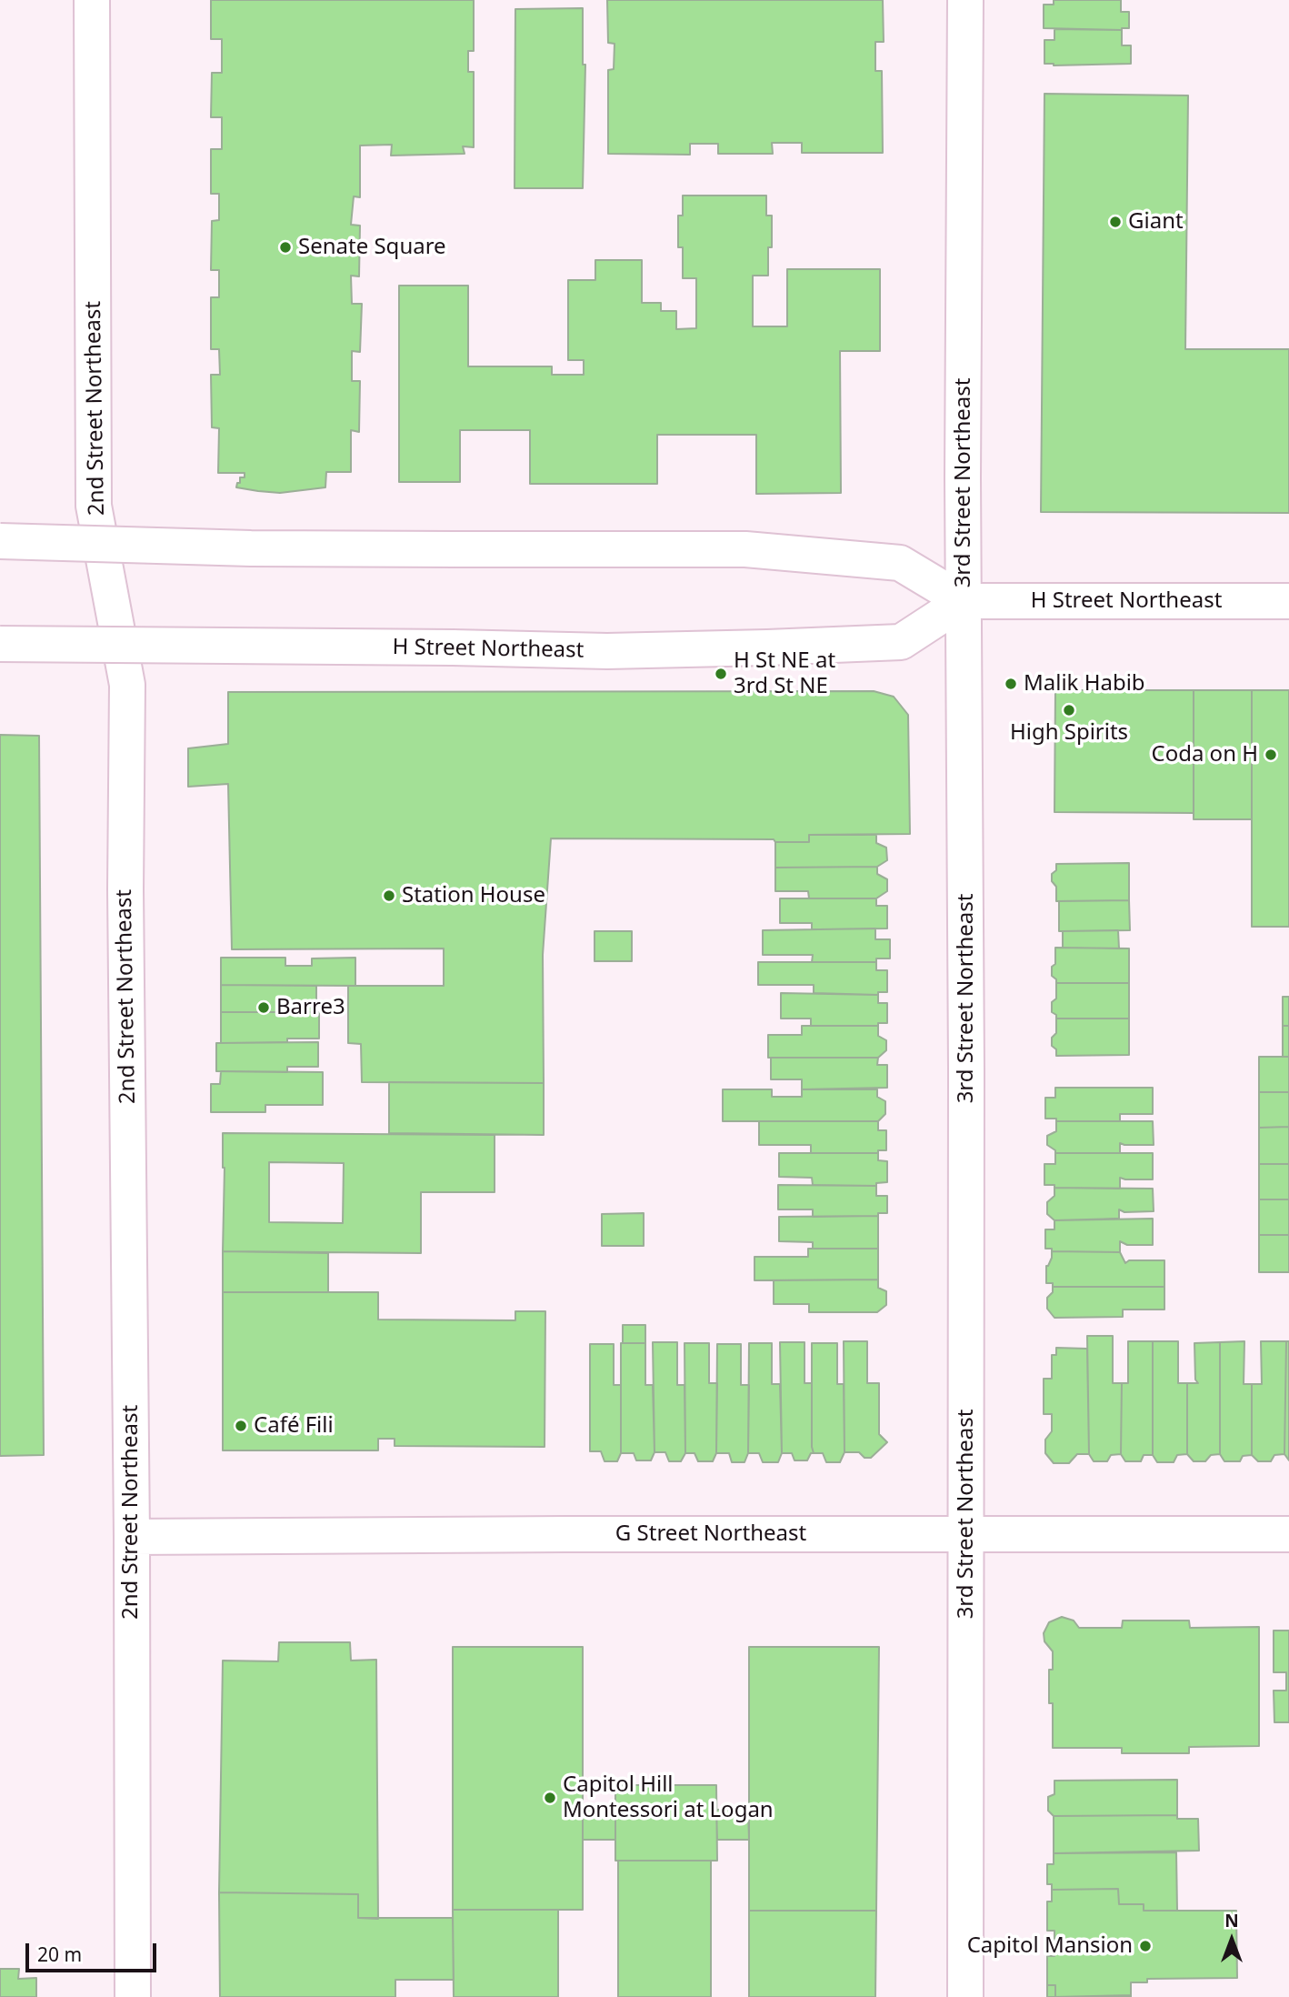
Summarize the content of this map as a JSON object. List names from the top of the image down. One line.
{"streets":{"street":["2nd Street Northeast","3rd Street Northeast","H Street Northeast","G Street Northeast"]},"crossings":[["2nd Street Northeast","G Street Northeast"],["3rd Street Northeast","H Street Northeast"],["3rd Street Northeast","G Street Northeast"]],"places":["Giant","Senate Square","H St NE at 3rd St NE","Malik Habib","High Spirits","Coda on H","Station House","Barre3","Café Fili","Capitol Hill Montessori at Logan","Capitol Mansion"],"scale_bar":"20 m","north":"top"}
